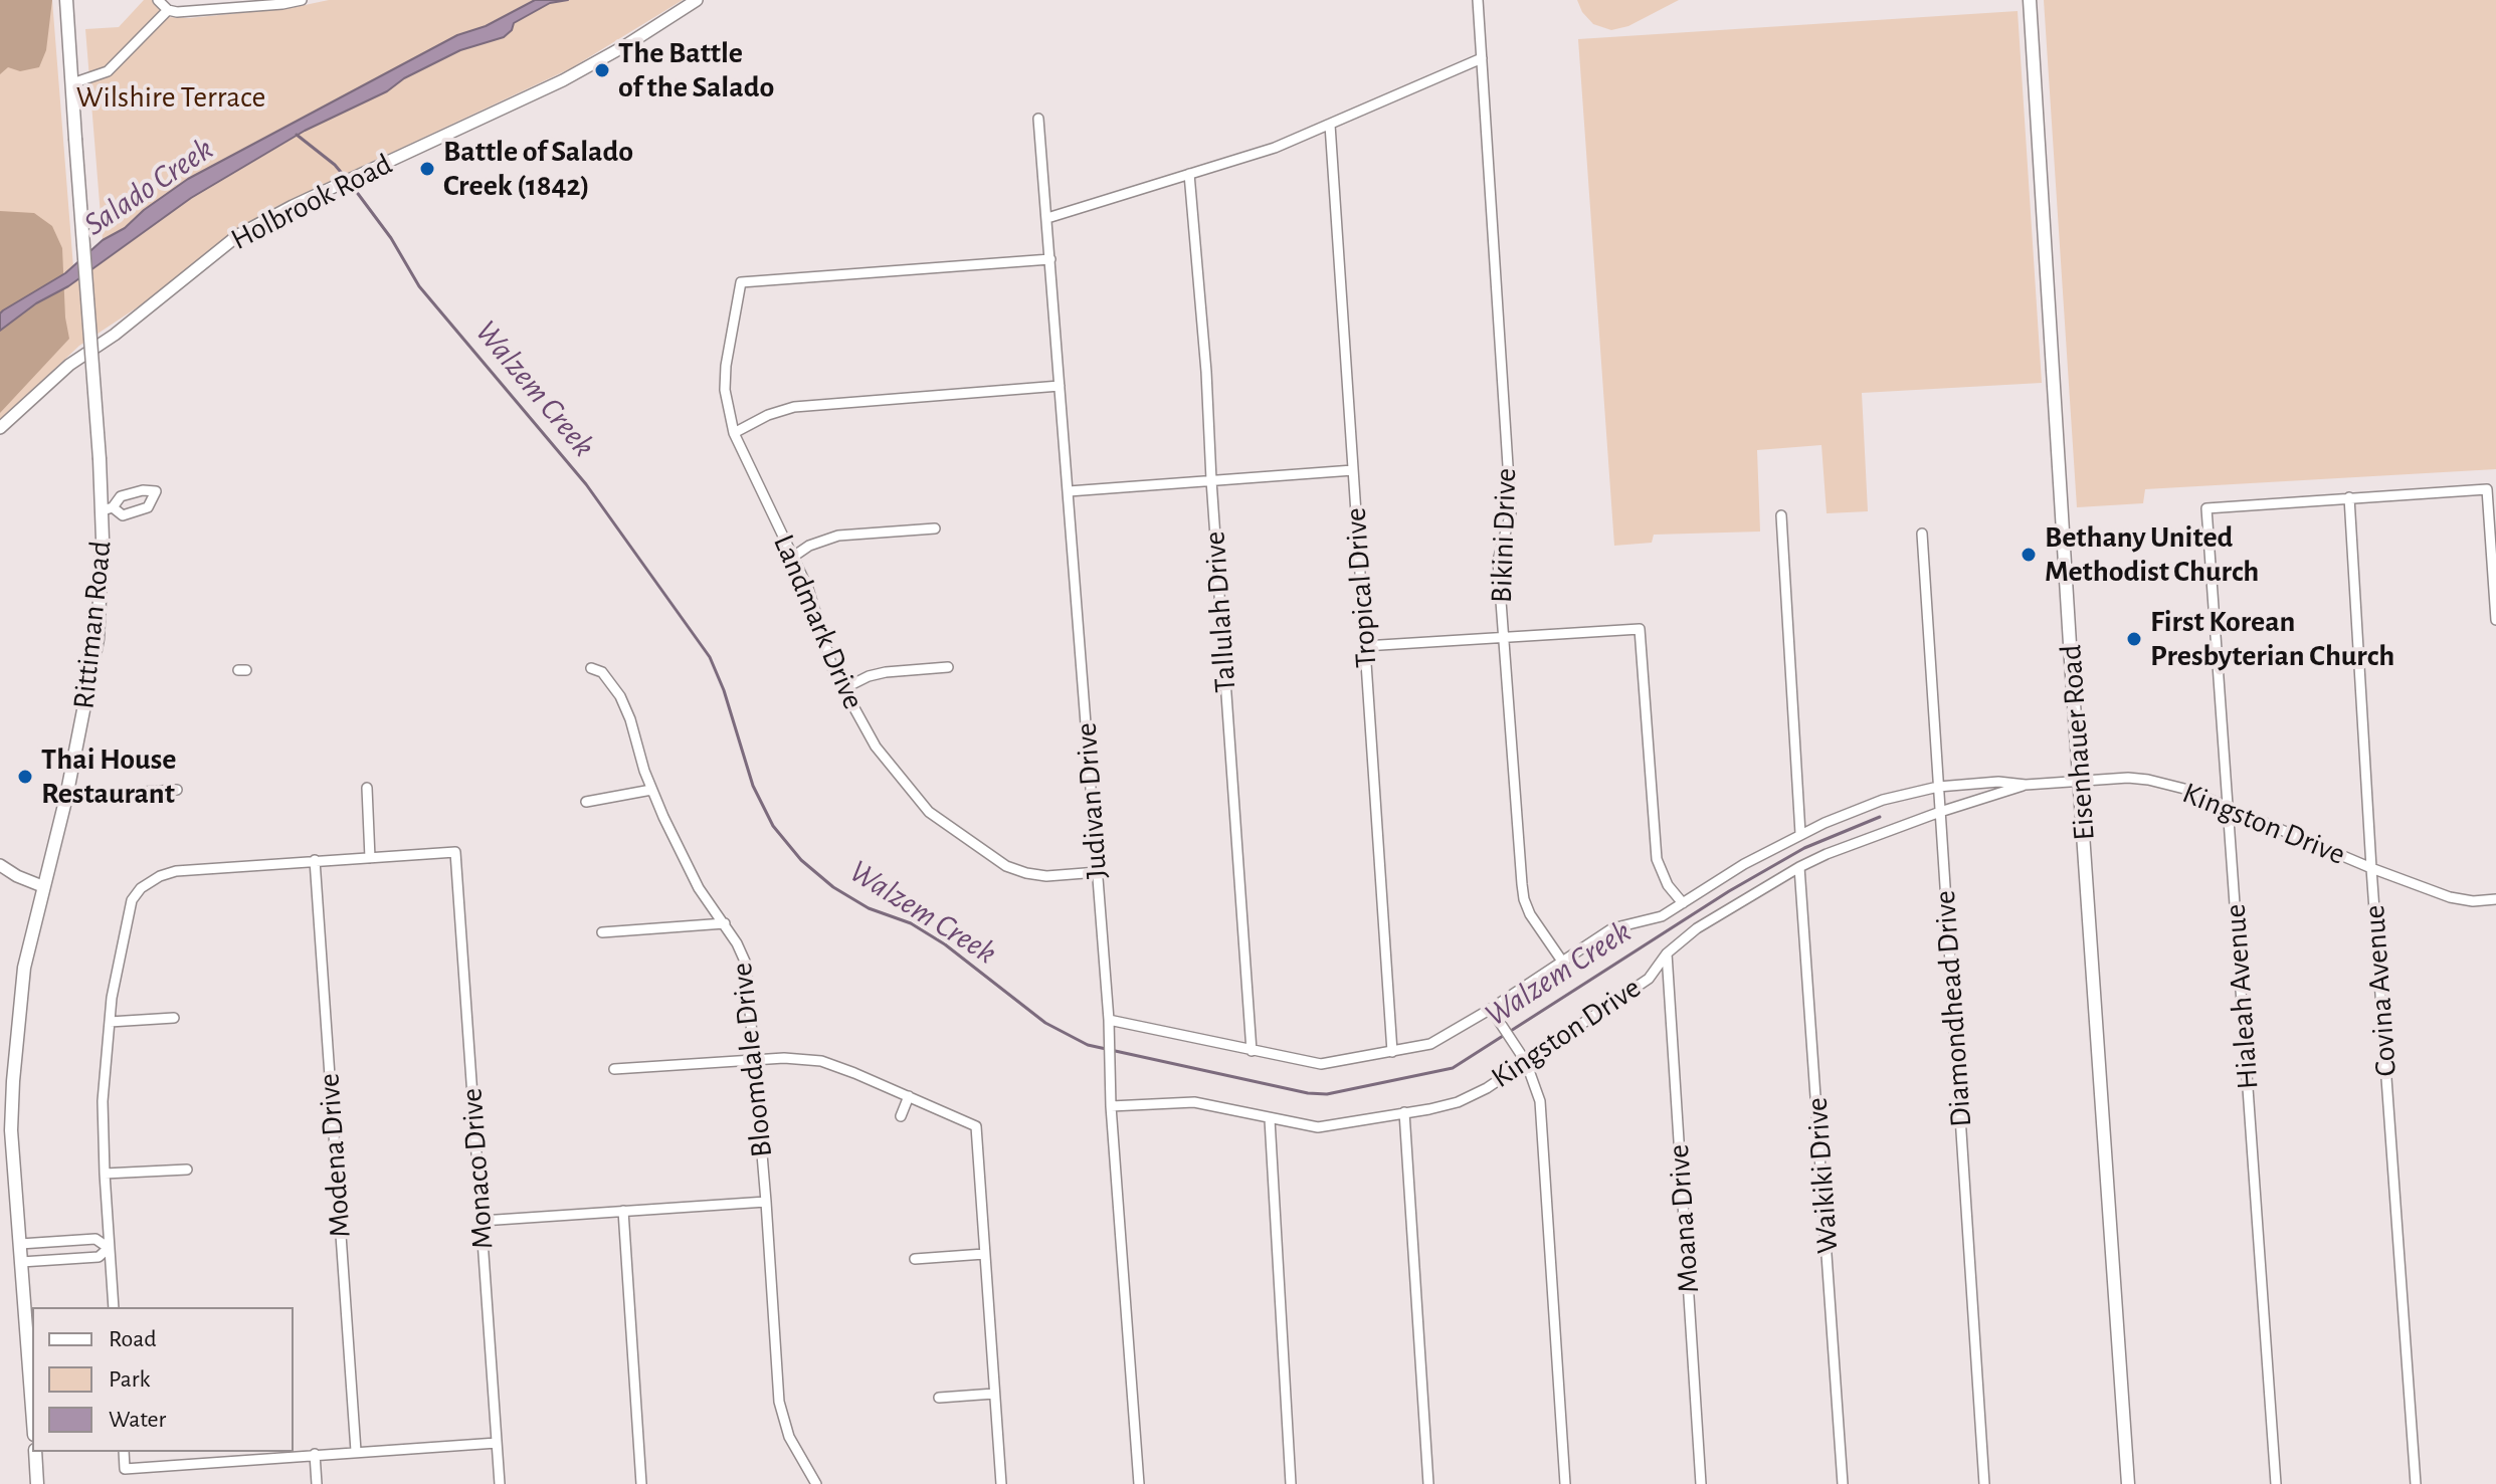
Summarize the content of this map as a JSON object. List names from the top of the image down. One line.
{"streets":{"main road":["Rittiman Road","Eisenhauer Road"],"street":["Holbrook Road","Bikini Drive","Tropical Drive","Tallulah Drive","Landmark Drive","Judivan Drive","Kingston Drive","Covina Avenue","Hialeah Avenue","Diamondhead Drive","Bloomdale Drive","Modena Drive","Monaco Drive","Waikiki Drive","Moana Drive"]},"crossings":[["Bikini Drive","Kingston Drive"],["Tropical Drive","Kingston Drive"],["Tallulah Drive","Kingston Drive"],["Landmark Drive","Judivan Drive"],["Eisenhauer Road","Kingston Drive"],["Judivan Drive","Kingston Drive"],["Kingston Drive","Covina Avenue"],["Kingston Drive","Hialeah Avenue"],["Kingston Drive","Diamondhead Drive"],["Kingston Drive","Waikiki Drive"],["Kingston Drive","Moana Drive"],["Covina Avenue","Hialeah Avenue"]],"water":["Salado Creek","Walzem Creek"],"parks":["Wilshire Terrace"],"places":["The Battle of the Salado","Battle of Salado Creek (1842)","Bethany United Methodist Church","First Korean Presbyterian Church","Thai House Restaurant"],"legend":["Road","Park","Water"]}
